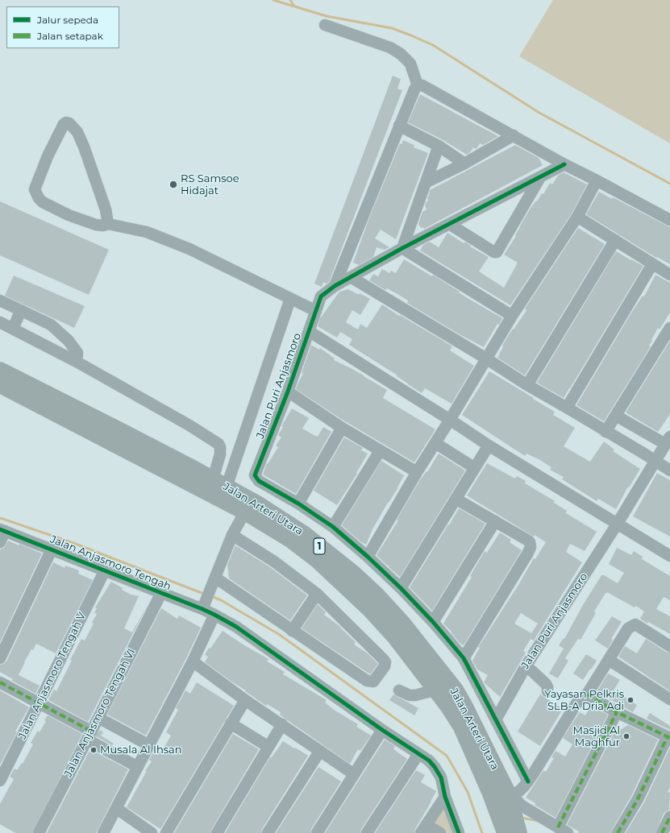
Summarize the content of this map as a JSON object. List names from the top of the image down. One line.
{"streets":{"highway":["Jalan Arteri Utara","1"],"street":["Jalan Puri Anjasmoro","Jalan Anjasmoro Tengah","Jalan Anjasmoro Tengah V","Jalan Anjasmoro Tengah VI"]},"crossings":[["Jalan Anjasmoro Tengah","Jalan Anjasmoro Tengah V"],["Jalan Anjasmoro Tengah","Jalan Anjasmoro Tengah VI"]],"places":["RS Samsoe Hidajat","Yayasan Pelkris SLB-A Dria Adi","Masjid Al Maghfur","Musala Al Ihsan"],"legend":["Jalur sepeda","Jalan setapak"]}
